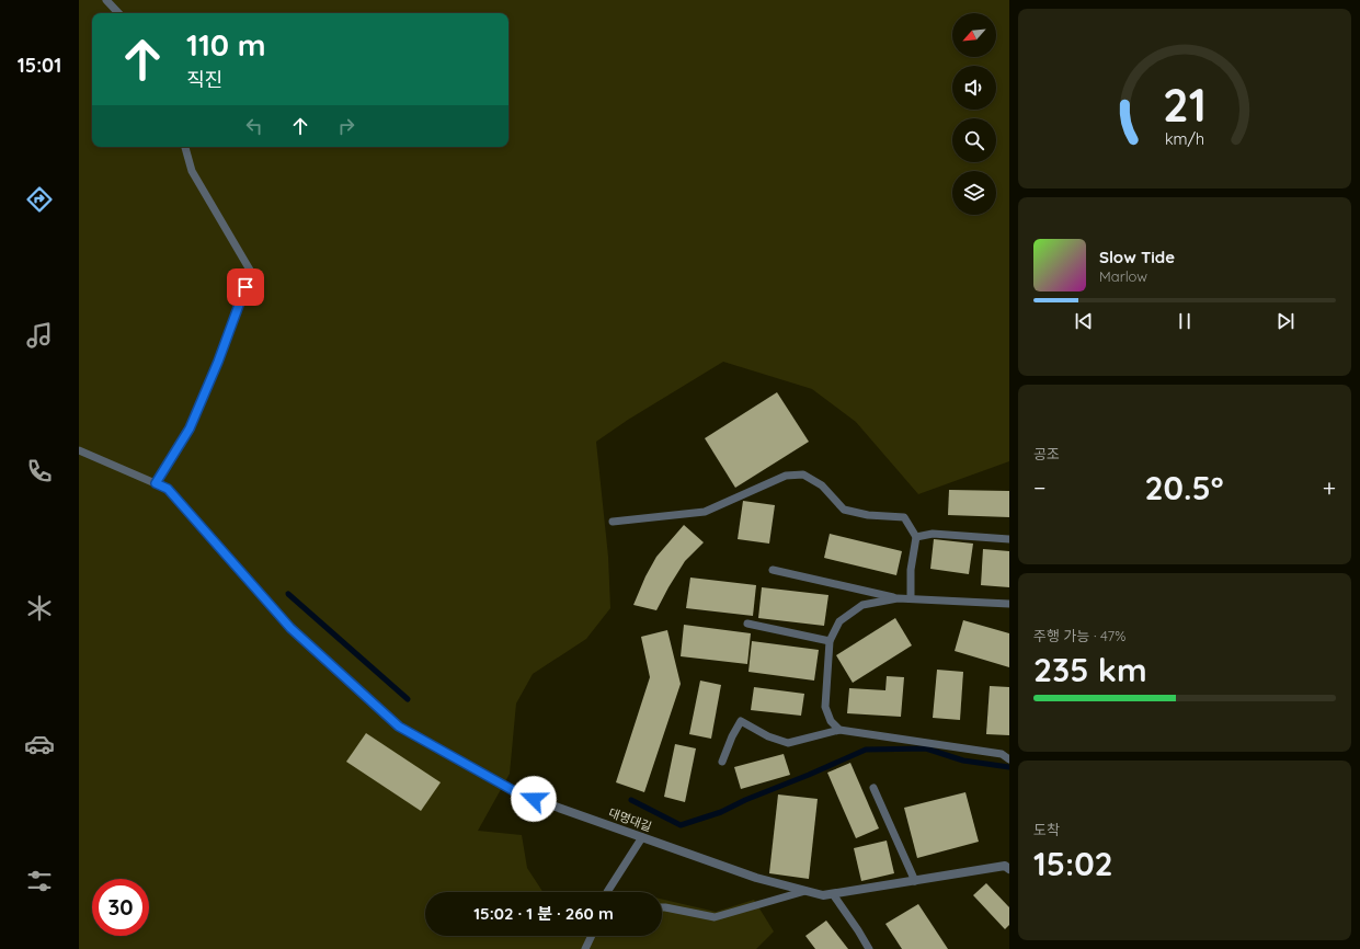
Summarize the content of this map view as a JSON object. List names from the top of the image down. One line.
{"streets":{"street":["대명대길"]},"north":"bottom left","page":{"tabs":"15:01","turn":["110 m","직진"],"song":["Slow Tide","Marlow"],"tile":["공조",["주행 가능 · 47%","235 km"],["도착","15:02"]],"heat":["−","20.5°","+"],"limit":"30","trip":"15:02 · 1 분 · 260 m","gauge":["21","km/h"]}}
